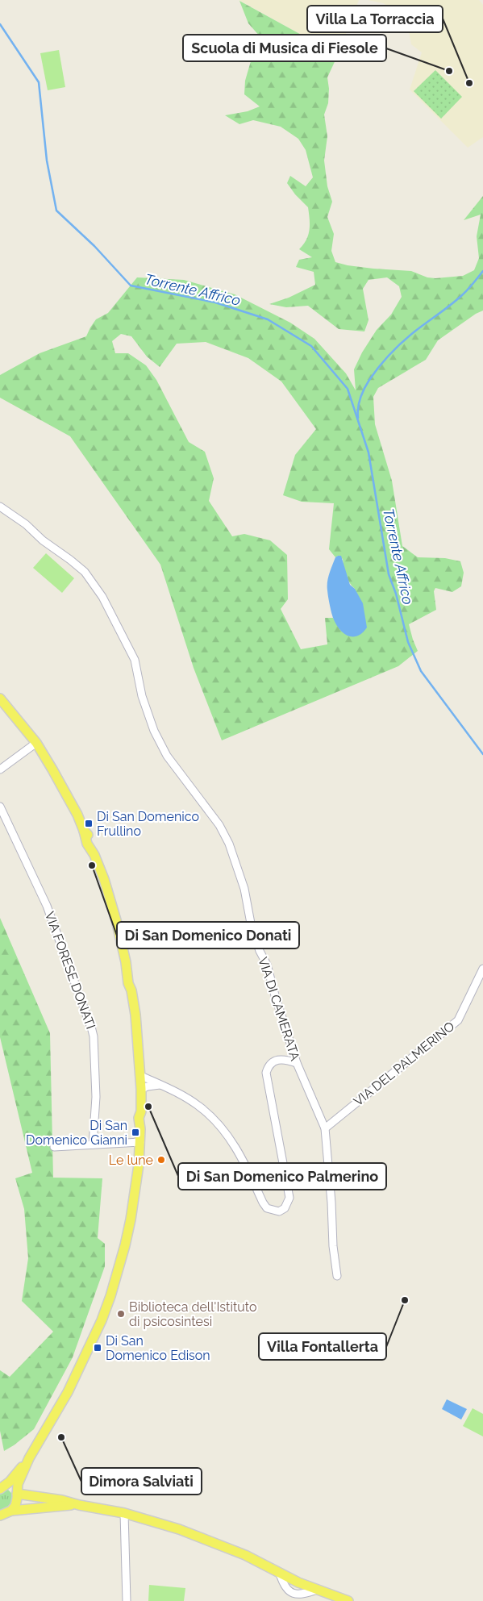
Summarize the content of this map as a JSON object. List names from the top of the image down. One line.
{"streets":{"street":["VIA FORESE DONATI","VIA DI CAMERATA","VIA DEL PALMERINO"]},"crossings":[["VIA DI CAMERATA","VIA DEL PALMERINO"]],"water":["Torrente Affrico"],"places":{"other":["Scuola di Musica di Fiesole","Villa La Torraccia","Di San Domenico Donati","Di San Domenico Palmerino","Le lune","Villa Fontallerta","Biblioteca dell'Istituto di psicosintesi","Dimora Salviati"],"transit":["Di San Domenico Frullino","Di San Domenico Gianni","Di San Domenico Edison"]}}
